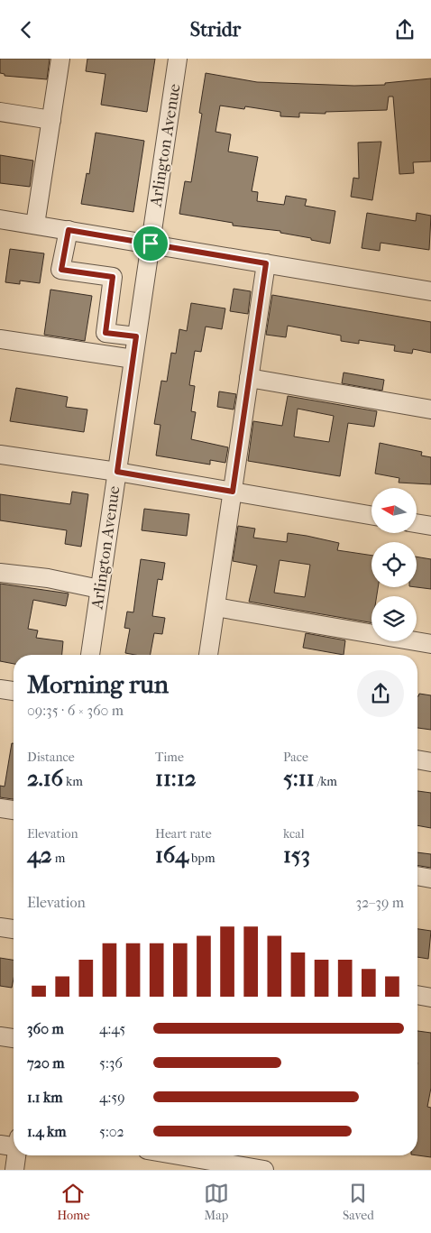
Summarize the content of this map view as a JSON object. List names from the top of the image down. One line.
{"streets":{"street":["Arlington Avenue"]},"north":"left","page":{"header":"Stridr","heading":["Morning run","09:35 · 6 × 360 m"],"stats":[["Distance","2.16 km"],["Time","11:12"],["Pace","5:11 /km"],["Elevation","42 m"],["Heart rate","164 bpm"],["kcal","153"]],"chart":["Elevation","32–39 m"],"list":[{"name":"360 m","note":"4:45"},{"name":"720 m","note":"5:36"},{"name":"1.1 km","note":"4:59"},{"name":"1.4 km","note":"5:02"}],"tabs":["Home","Map","Saved"]}}
